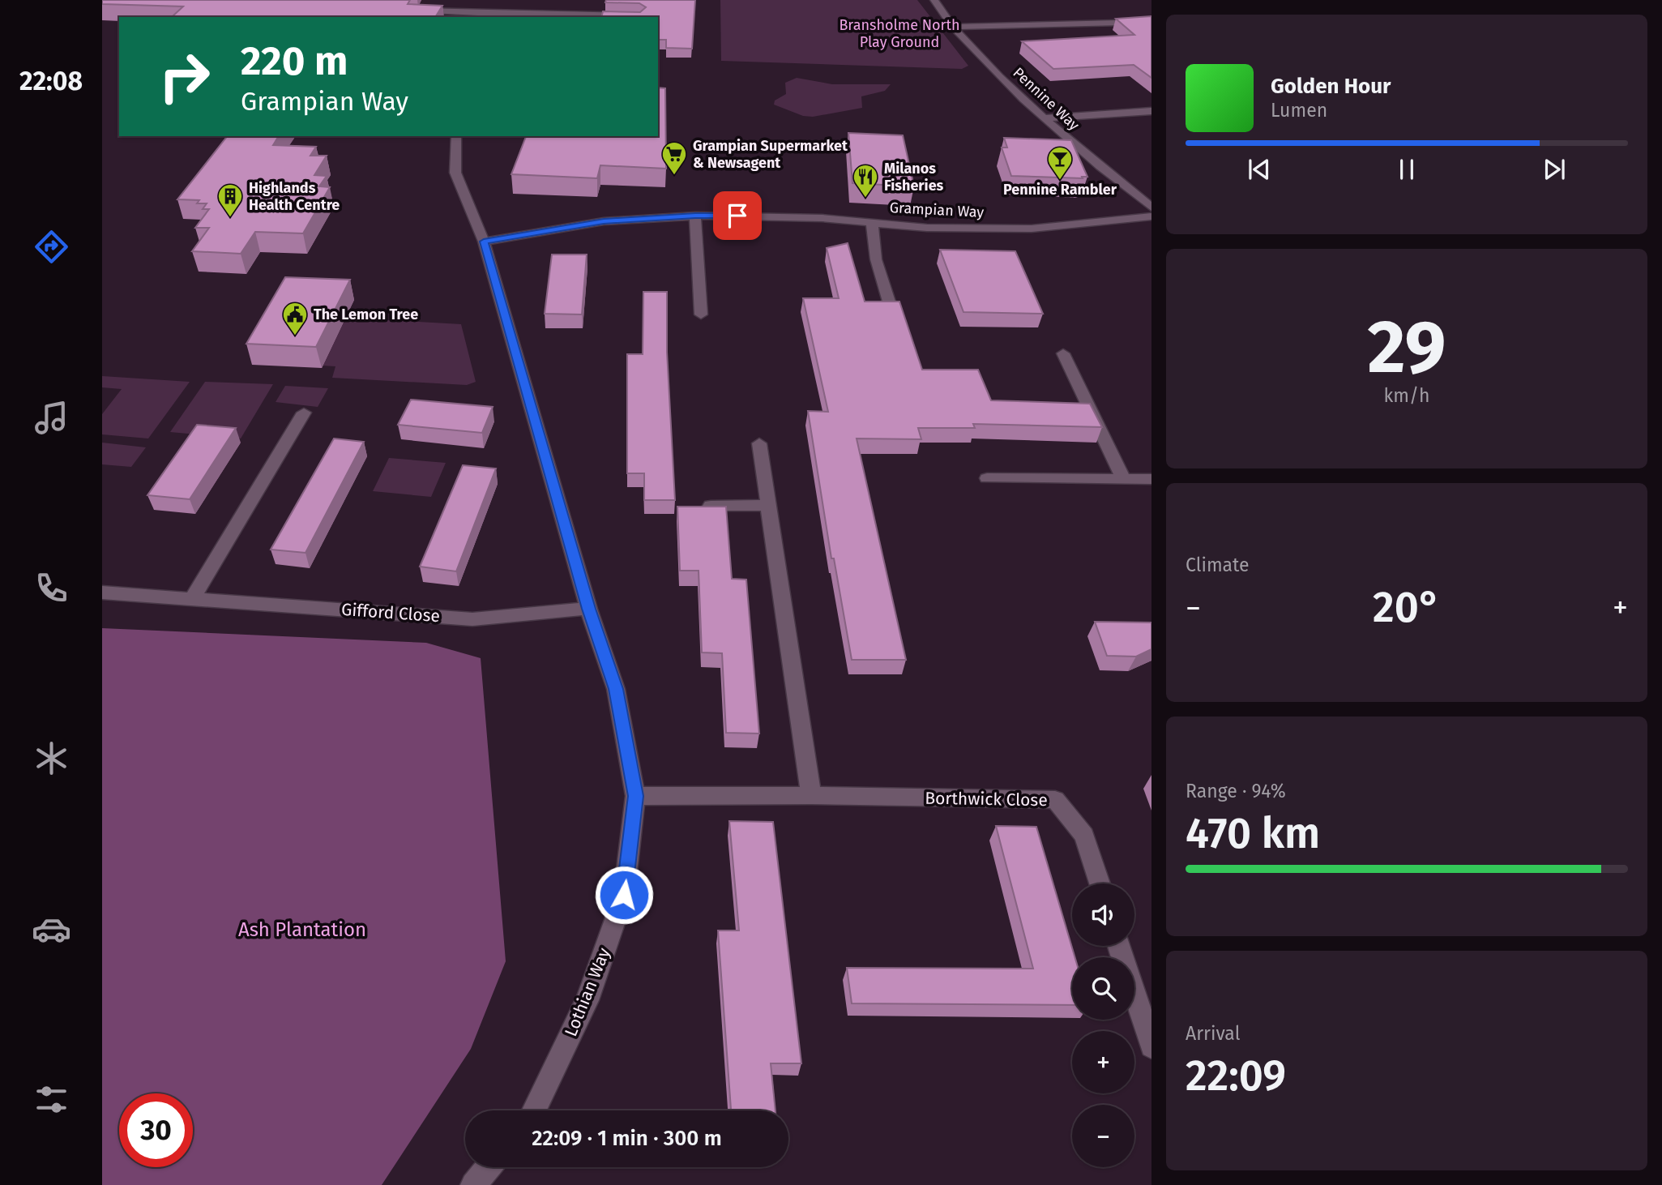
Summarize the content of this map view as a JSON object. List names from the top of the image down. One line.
{"streets":{"street":["Pennine Way","Grampian Way","Gifford Close","Borthwick Close","Lothian Way"]},"crossings":[["Grampian Way","Lothian Way"],["Gifford Close","Lothian Way"],["Borthwick Close","Lothian Way"]],"parks":["Bransholme North Play Ground","Ash Plantation"],"places":{"supermarket":["Grampian Supermarket & Newsagent"],"bar":["Pennine Rambler"],"restaurant":["Milanos Fisheries"],"building":["Highlands Health Centre"],"public building":["The Lemon Tree"]},"page":{"tabs":"22:08","turn":["220 m","Grampian Way"],"song":["Golden Hour","Lumen"],"tile":[["29","km/h"],"Climate",["Range · 94%","470 km"],["Arrival","22:09"]],"heat":["−","20°","+"],"map_buttons":["+","−"],"limit":"30","trip":"22:09 · 1 min · 300 m"}}
